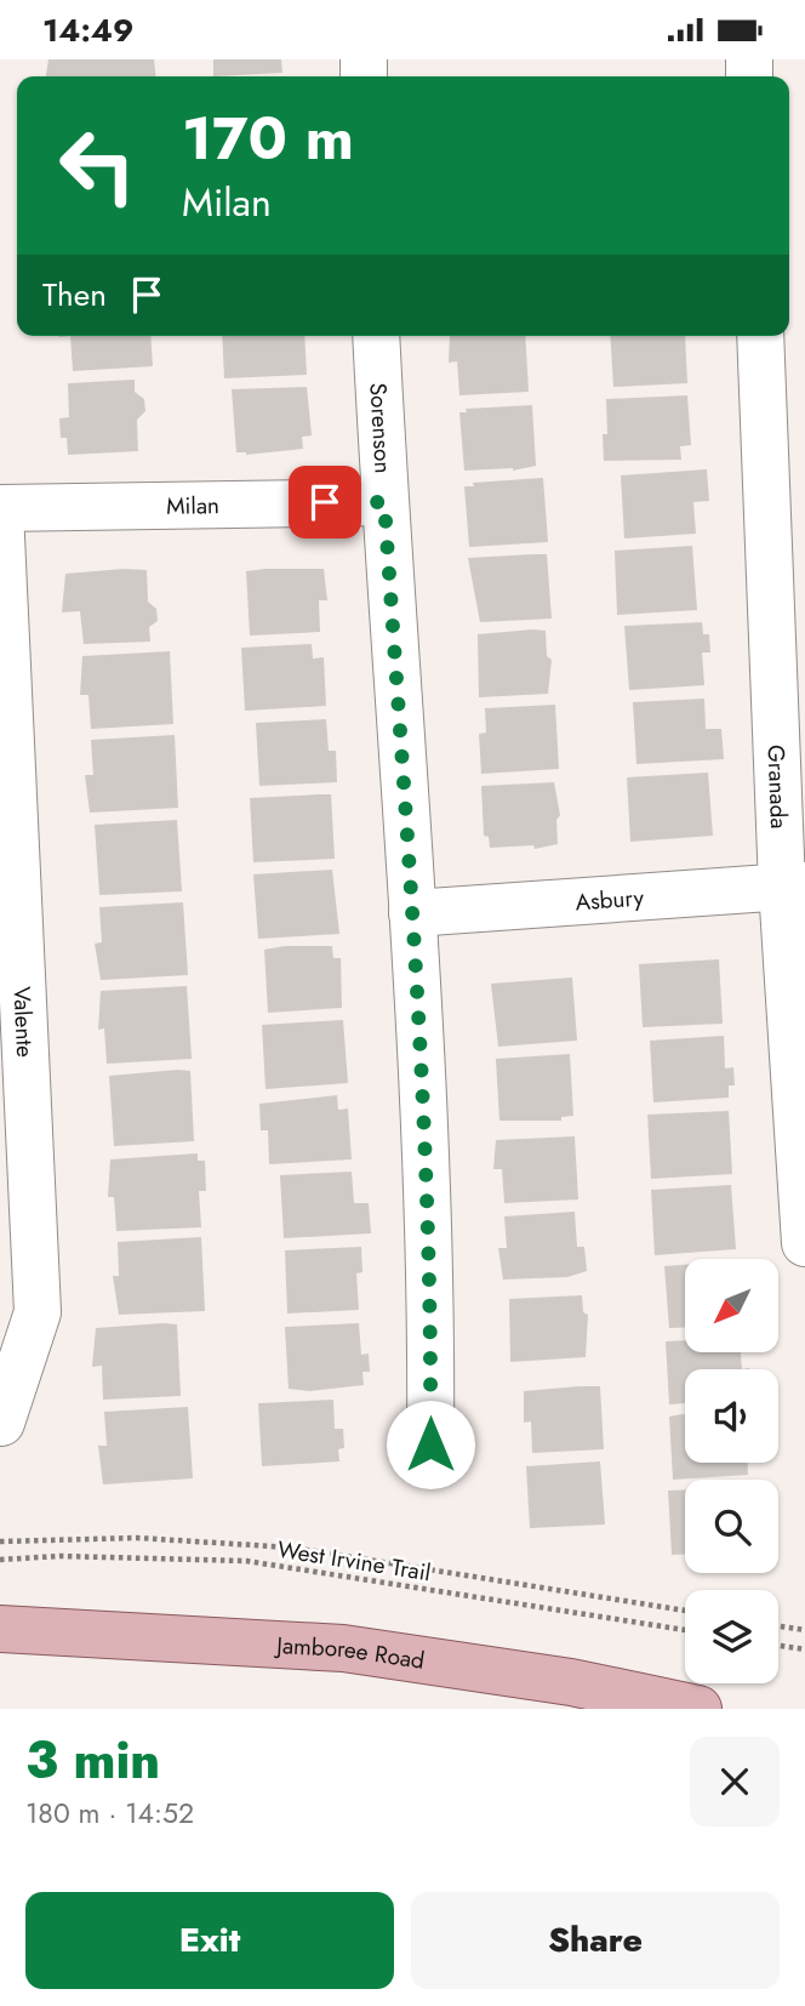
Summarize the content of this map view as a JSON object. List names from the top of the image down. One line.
{"streets":{"main road":["Jamboree Road"],"street":["Sorenson","Milan","Granada","Asbury","Valente"],"path":["West Irvine Trail"]},"crossings":[["Sorenson","Milan"],["Sorenson","Asbury"],["Milan","Valente"],["Granada","Asbury"]],"north":"bottom left","page":{"status":"14:49","turn":["170 m","Milan"],"then":"Then","heading":["3 min","180 m · 14:52"],"buttons":["Exit","Share"]}}
